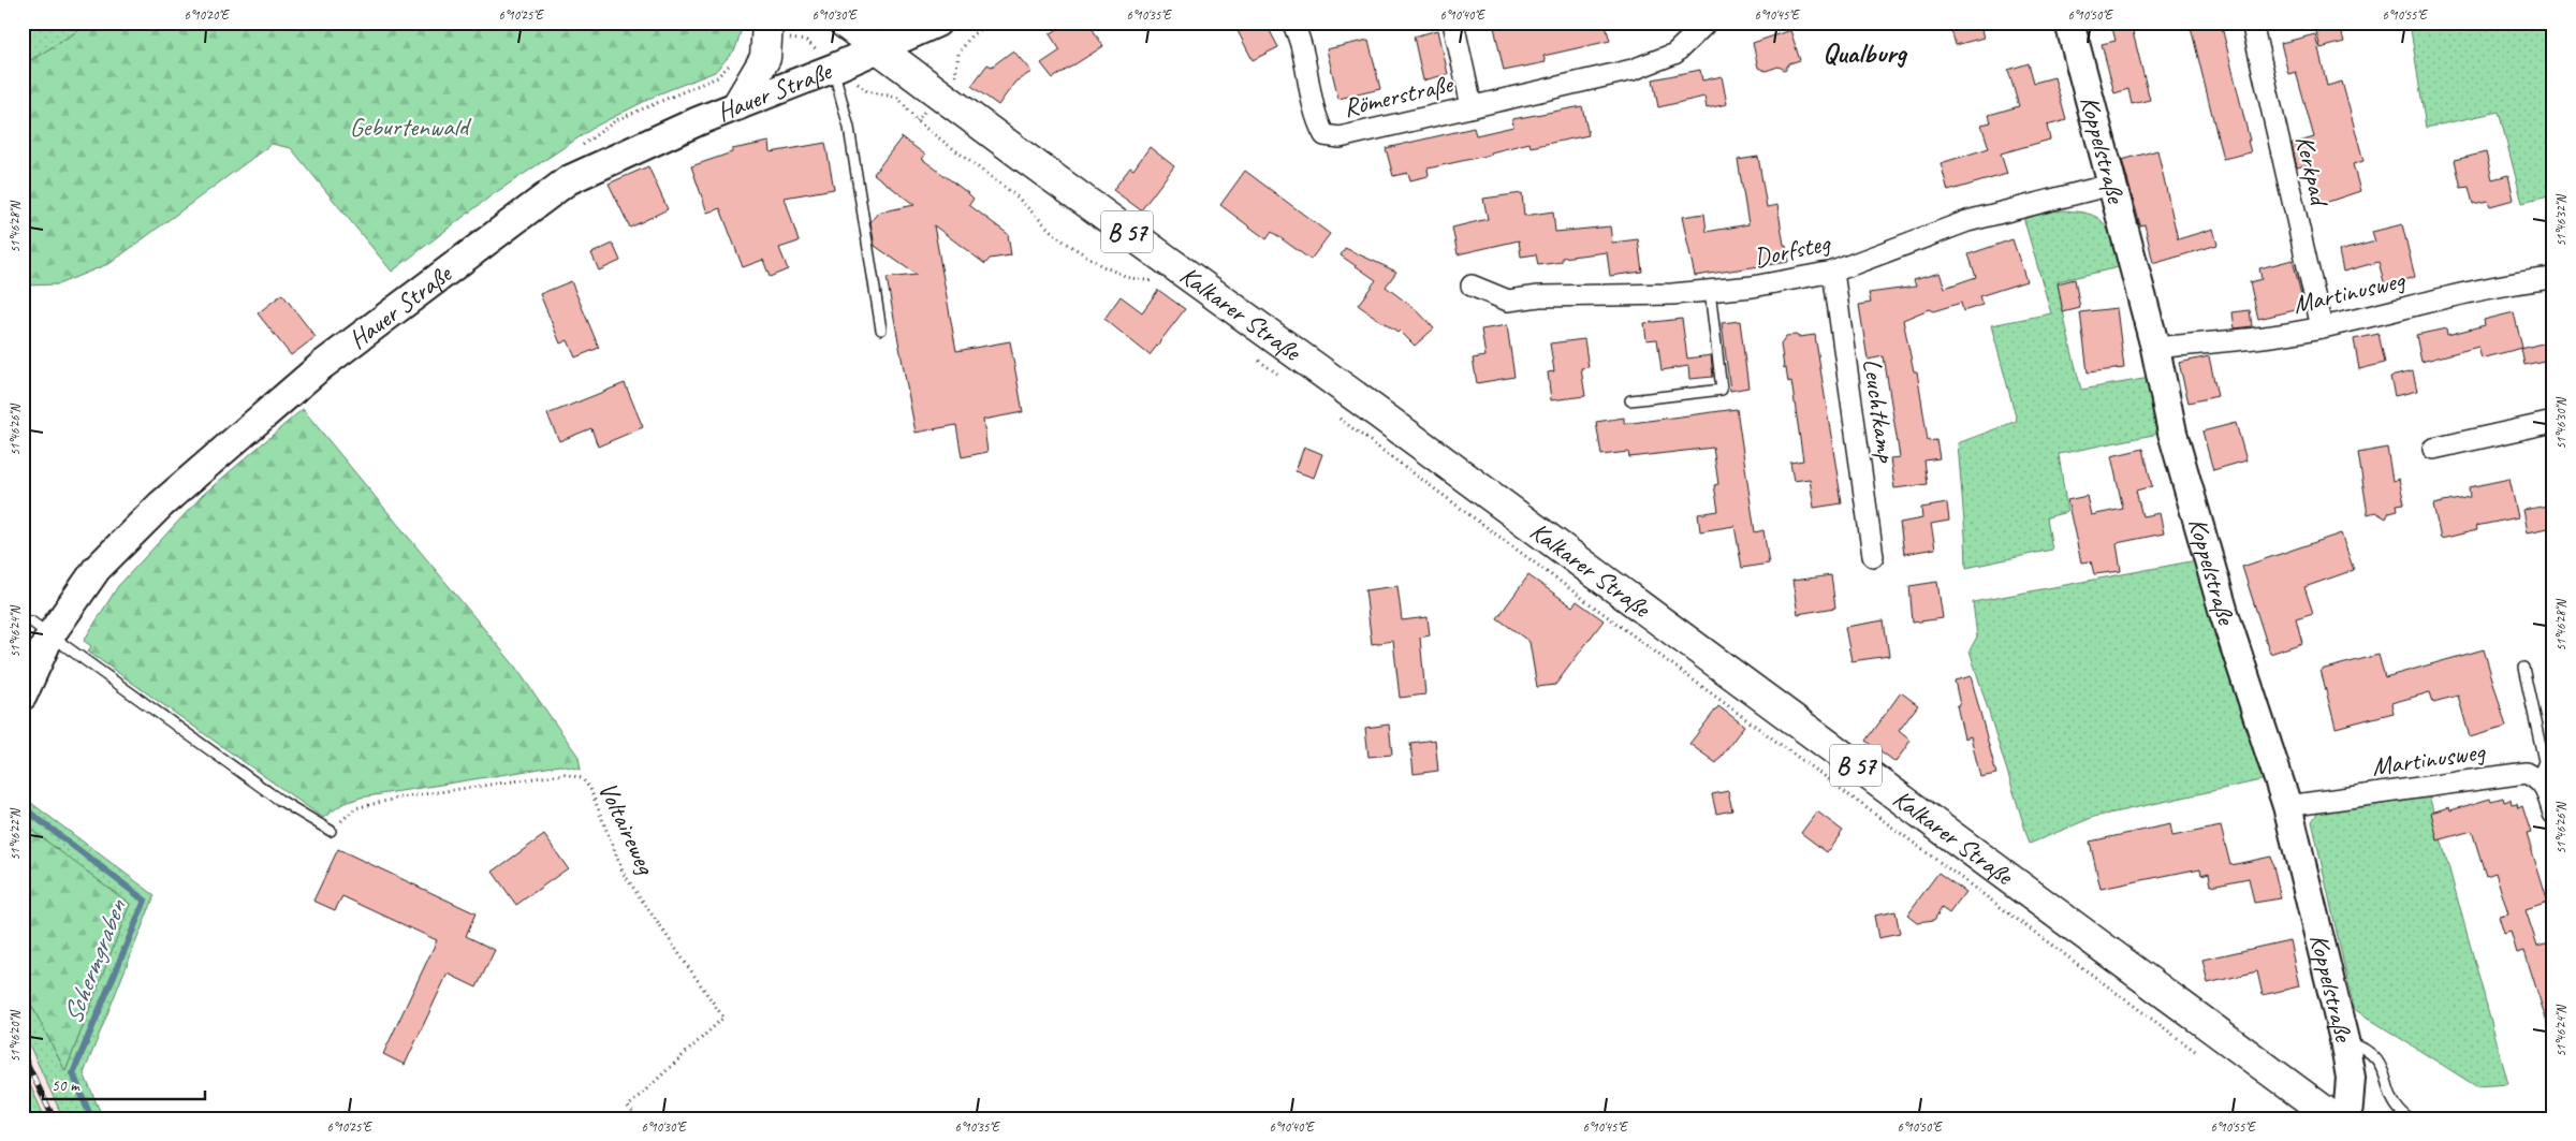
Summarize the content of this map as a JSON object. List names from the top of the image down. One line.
{"streets":{"main road":["B 57","Kalkarer Straße"],"street":["Hauer Straße","Römerstraße","Koppelstraße","Kerkpad","Dorfsteg","Martinusweg","Leuchtkamp"],"path":["Voltaireweg"]},"crossings":[["Hauer Straße","Kalkarer Straße"],["Koppelstraße","Dorfsteg"],["Koppelstraße","Martinusweg"],["Kerkpad","Martinusweg"],["Dorfsteg","Leuchtkamp"]],"districts":["Qualburg"],"water":["Schermgraben"],"parks":["Geburtenwald"],"scale_bar":"50 m","coordinates":["6°10'20\"E","6°10'25\"E","6°10'30\"E","6°10'35\"E","6°10'40\"E","6°10'45\"E","6°10'50\"E","6°10'55\"E","51°46'32\"N","51°46'28\"N","51°46'30\"N","51°46'26\"N","51°46'24\"N","51°46'22\"N","51°46'20\"N"]}
